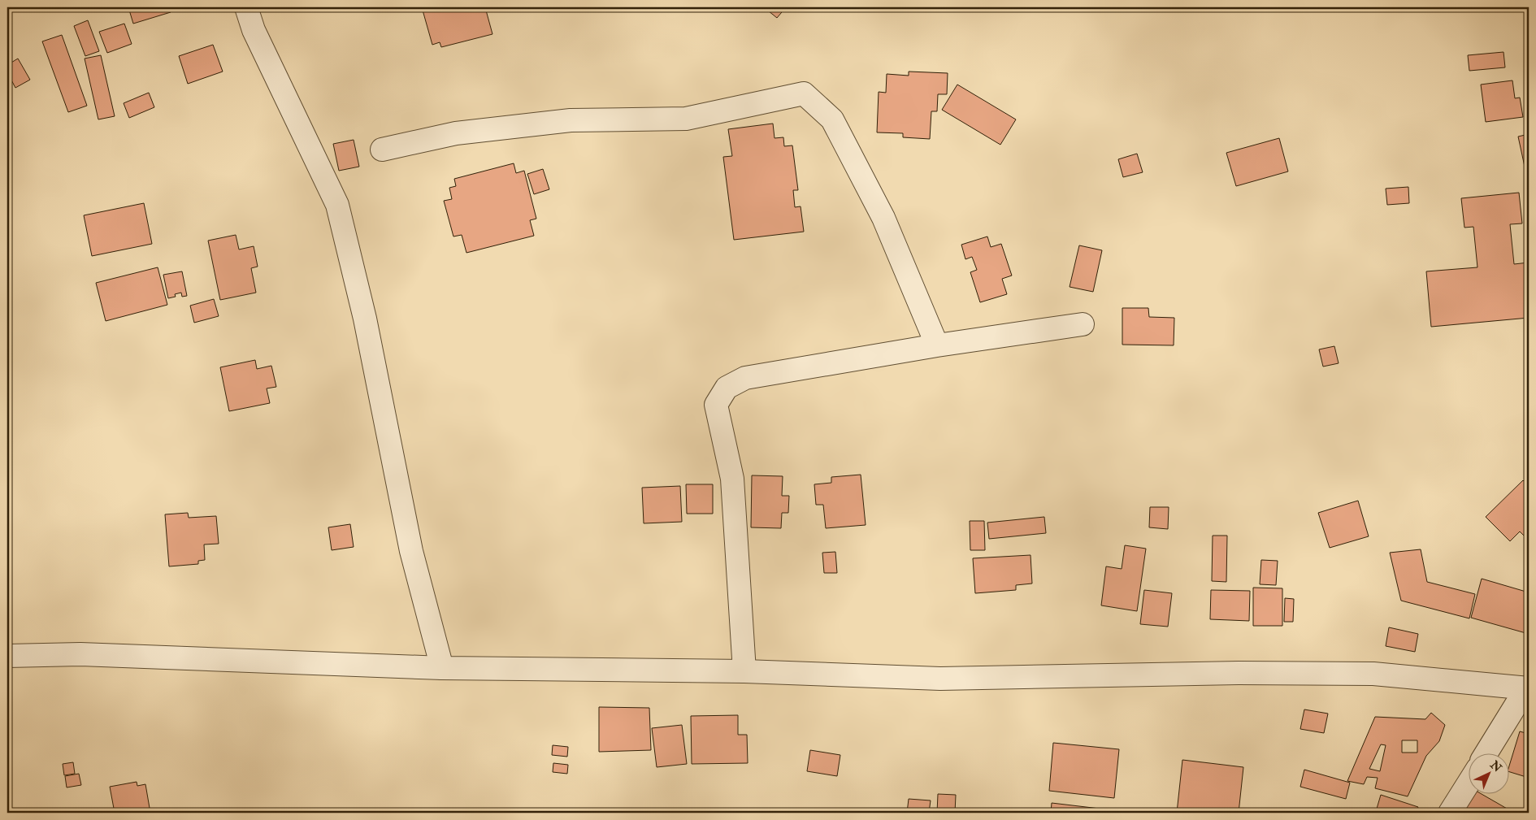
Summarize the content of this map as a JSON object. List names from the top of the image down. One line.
{"north":"top right"}
